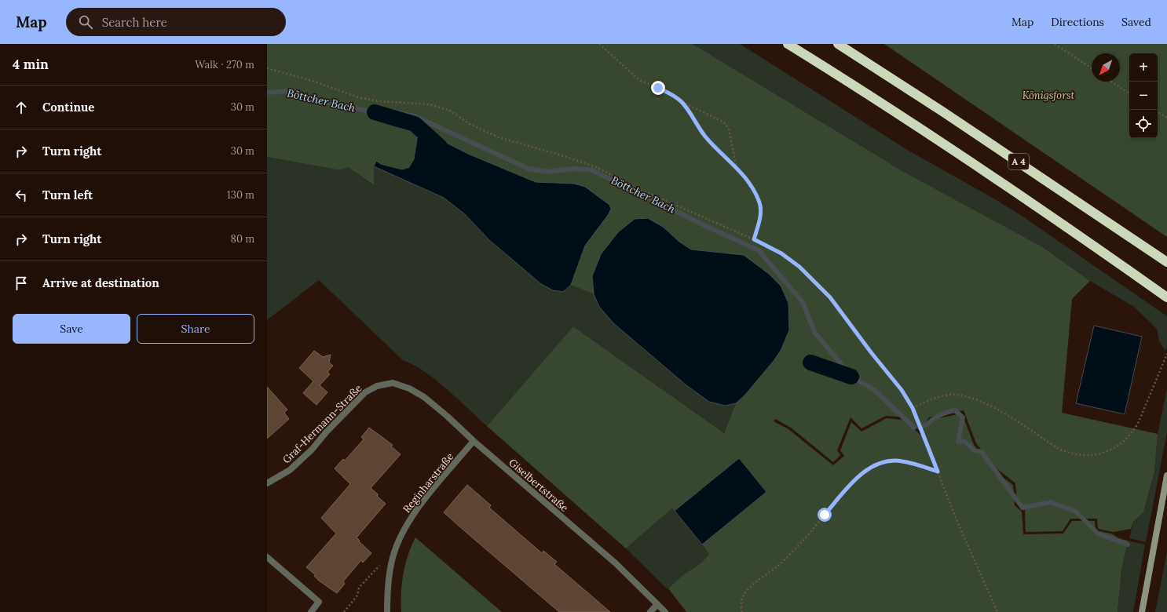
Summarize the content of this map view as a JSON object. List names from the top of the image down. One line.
{"streets":{"highway":["A 4"],"street":["Graf-Hermann-Straße","Reginharstraße","Giselbertstraße"]},"crossings":[["Graf-Hermann-Straße","Giselbertstraße"],["Reginharstraße","Giselbertstraße"]],"water":["Böttcher Bach"],"parks":["Königsforst"],"north":"bottom left","page":{"header":"Map","search":"Search here","nav":["Map","Directions","Saved"],"heading":["4 min","Walk · 270 m"],"map_buttons":["+","−"],"list":[["Continue","30 m"],["Turn right","30 m"],["Turn left","130 m"],["Turn right","80 m"],"Arrive at destination"],"buttons":["Save","Share"]}}
